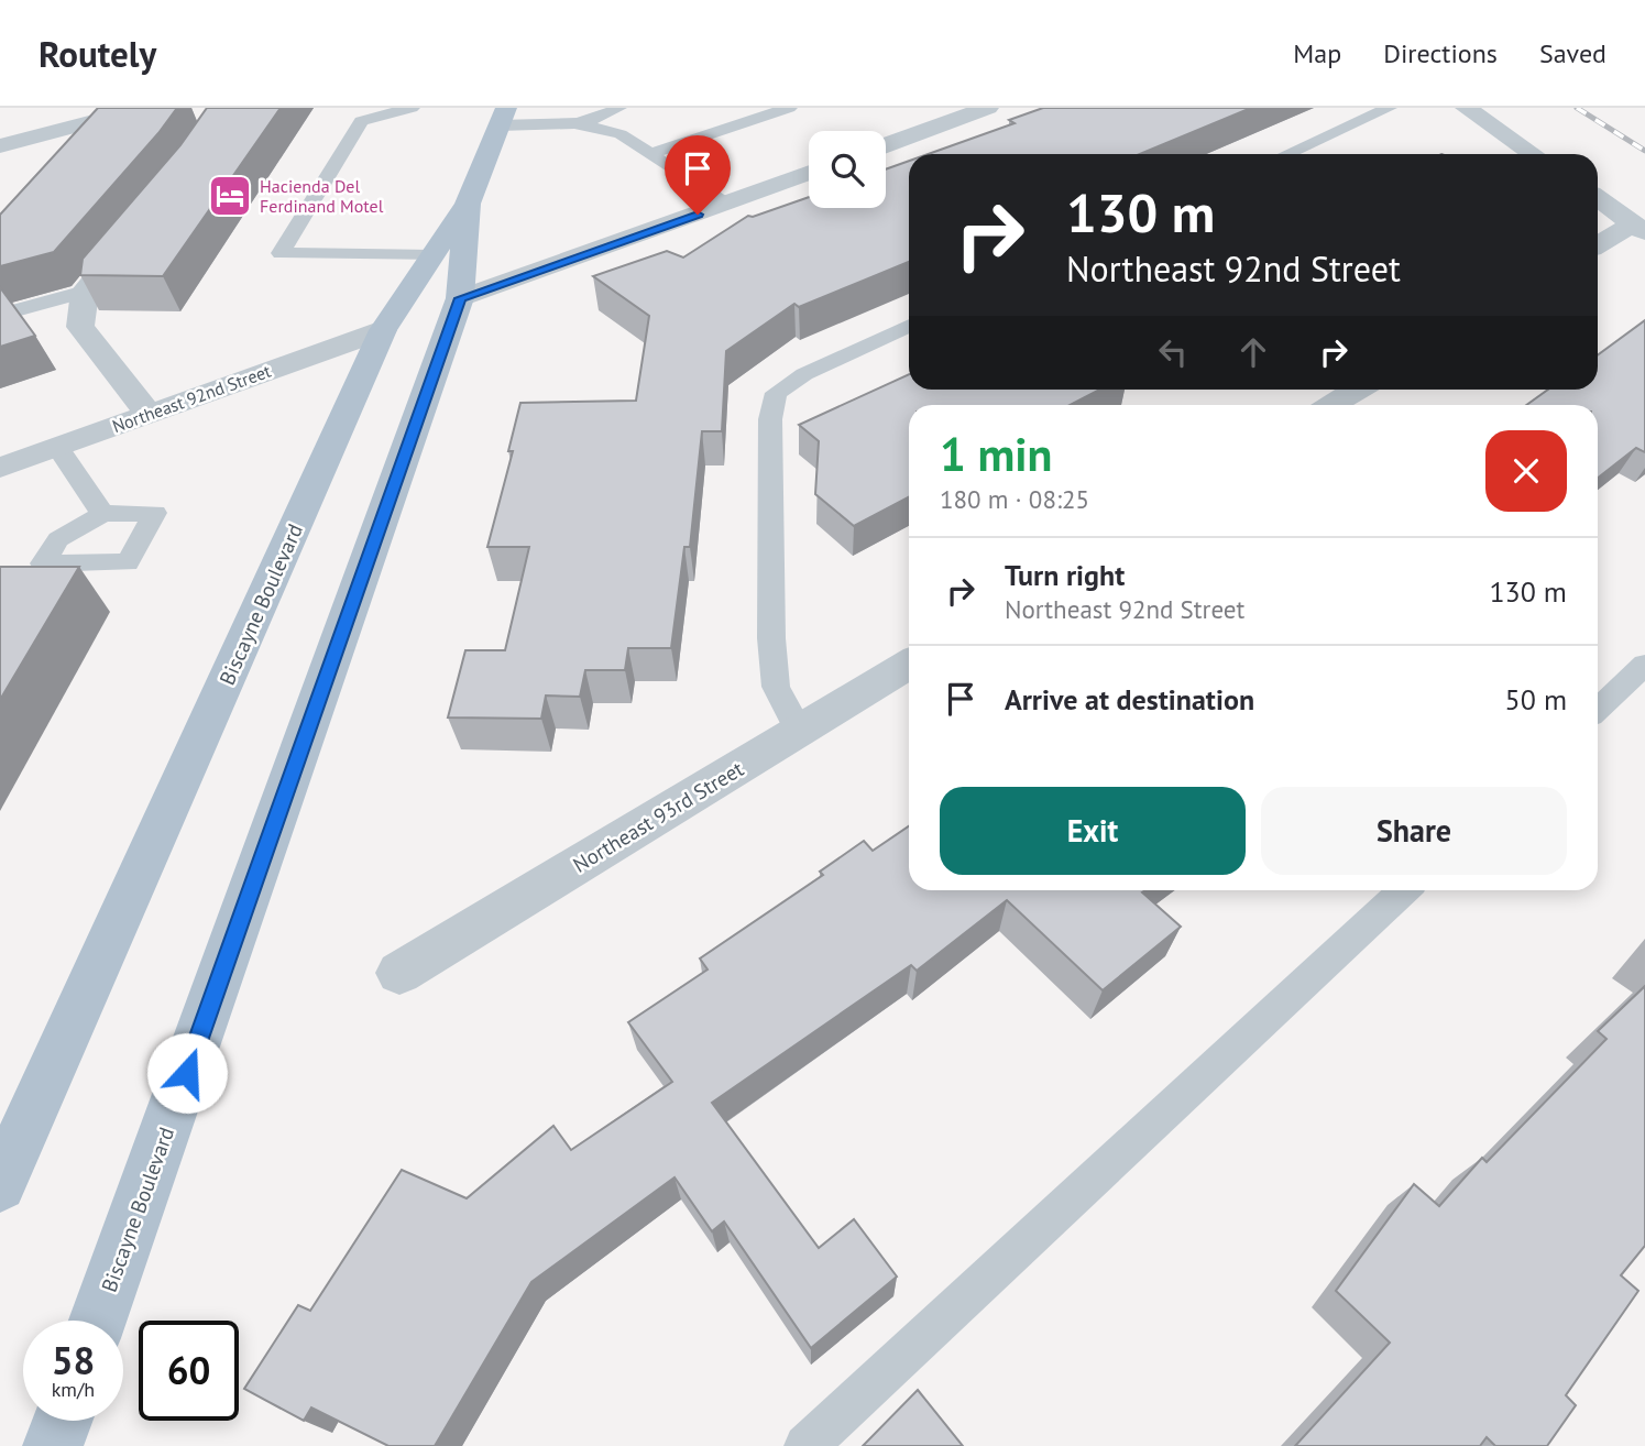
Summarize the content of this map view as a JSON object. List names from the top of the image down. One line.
{"streets":{"main road":["Biscayne Boulevard"],"street":["Northeast 92nd Street","Northeast 93rd Street"]},"crossings":[["Northeast 92nd Street","Biscayne Boulevard"]],"places":{"hotel":["Hacienda Del Ferdinand Motel"]},"page":{"header":"Routely","nav":["Map","Directions","Saved"],"turn":["130 m","Northeast 92nd Street"],"heading":["1 min","180 m · 08:25"],"list":[{"name":"Turn right","note":"Northeast 92nd Street","value":"130 m"},{"name":"Arrive at destination","value":"50 m"}],"buttons":["Exit","Share"],"speed":"58 km/h","limit":"60"}}
